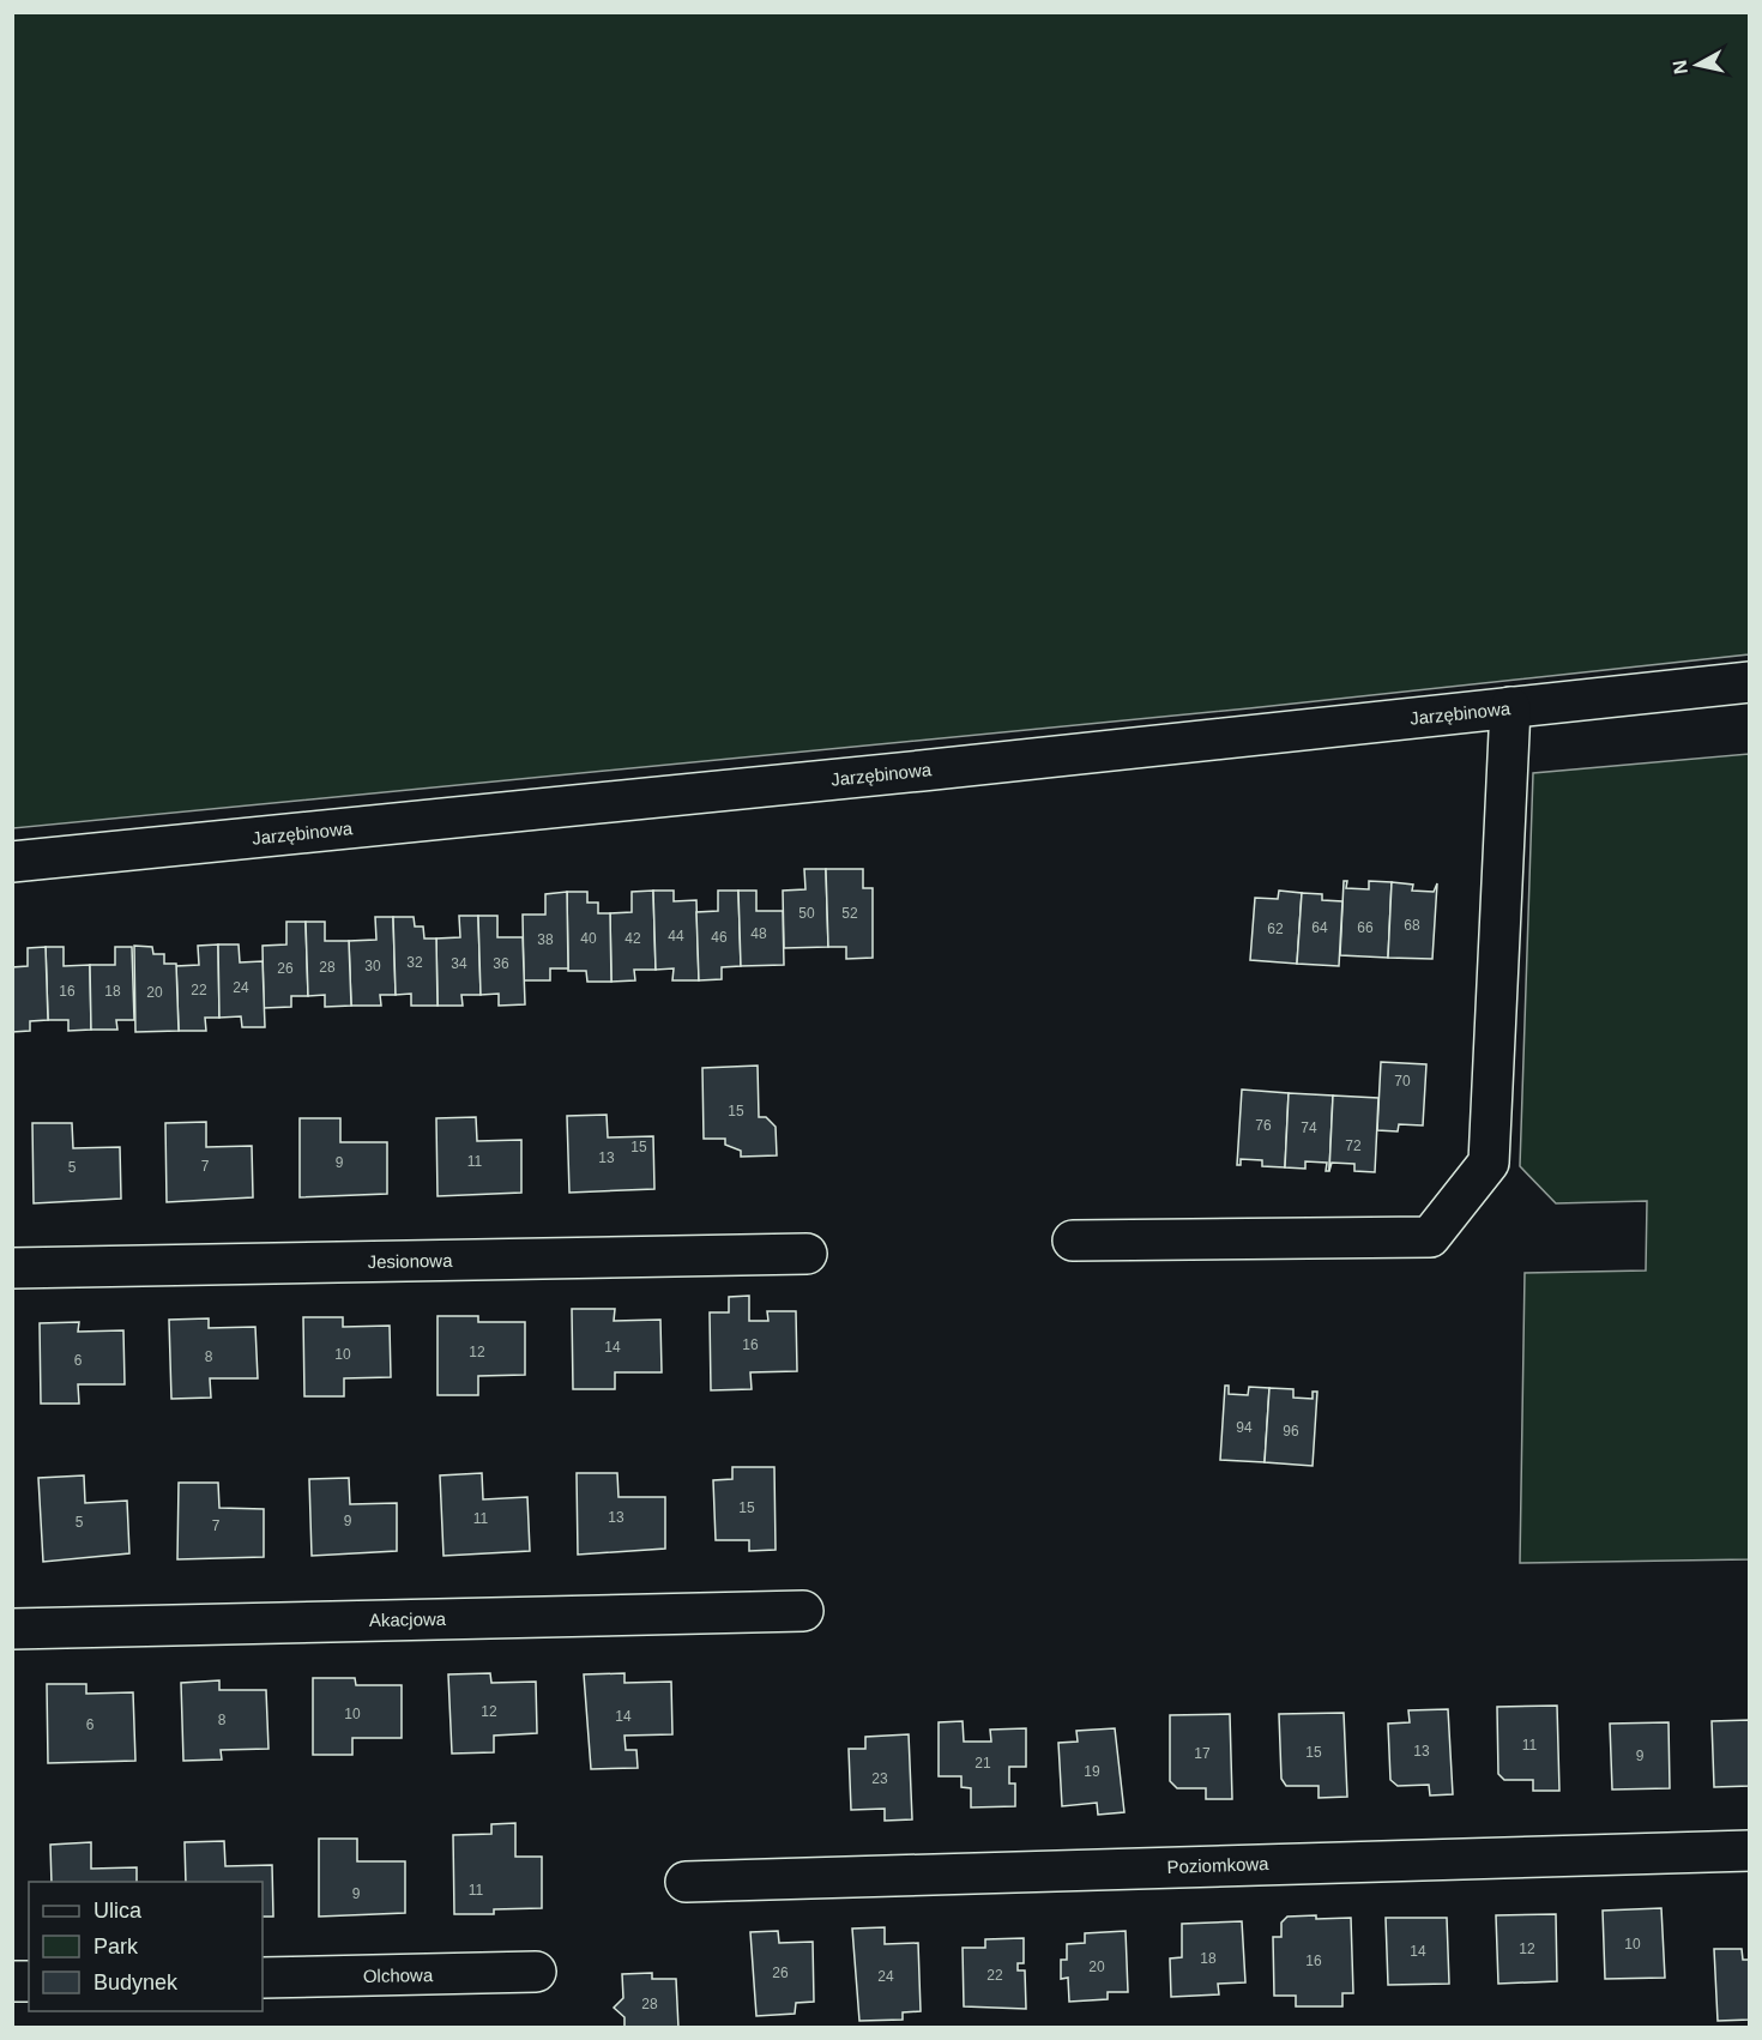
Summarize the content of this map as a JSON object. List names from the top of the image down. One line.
{"streets":{"street":["Jarzębinowa","Jesionowa","Akacjowa","Poziomkowa","Olchowa"]},"house_numbers":["50","52","68","64","66","62","48","44","46","40","42","38","32","34","36","30","28","26","24","22","16","18","20","70","15","76","74","72","15","13","11","9","7","5","16","14","12","10","8","6","94","96","15","13","11","9","5","7","12","10","14","8","6","11","13","15","17","9","21","19","23","11","9","10","12","14","18","16","20","26","22","24","28"],"legend":["Ulica","Park","Budynek"],"north":"left"}
